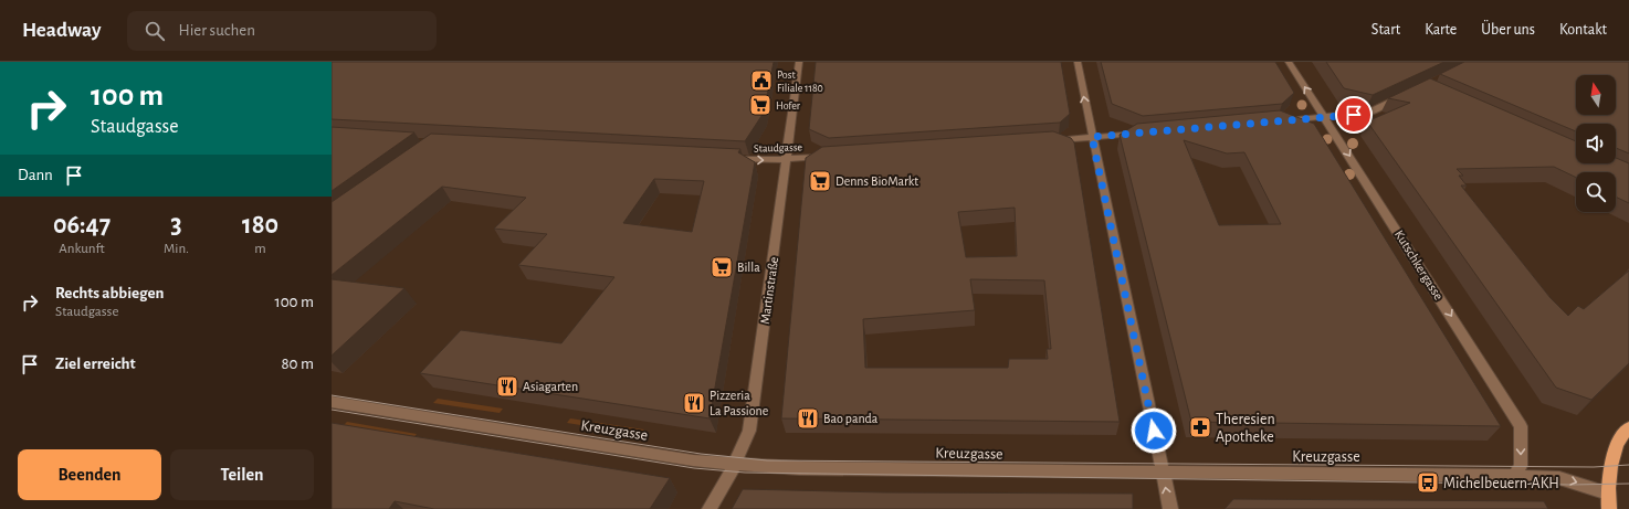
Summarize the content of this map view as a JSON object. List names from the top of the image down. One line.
{"streets":{"street":["Staudgasse","Kutschkergasse","Martinstraße","Kreuzgasse"]},"crossings":[["Staudgasse","Martinstraße"],["Kutschkergasse","Kreuzgasse"],["Martinstraße","Kreuzgasse"]],"one_way":["Staudgasse"],"places":{"public building":["Post Filiale 1180"],"supermarket":["Hofer","Denns BioMarkt","Billa"],"restaurant":["Asiagarten","Pizzeria La Passione","Bao panda"],"pharmacy":["Theresien Apotheke"],"bus stop":["Michelbeuern-AKH"]},"north":"top","page":{"header":"Headway","search":"Hier suchen","nav":["Start","Karte","Über uns","Kontakt"],"turn":["100 m","Staudgasse"],"then":"Dann","eta":["06:47","Ankunft","3","Min.","180","m"],"list":[{"name":"Rechts abbiegen","note":"Staudgasse","value":"100 m"},{"name":"Ziel erreicht","value":"80 m"}],"buttons":["Beenden","Teilen"]}}
